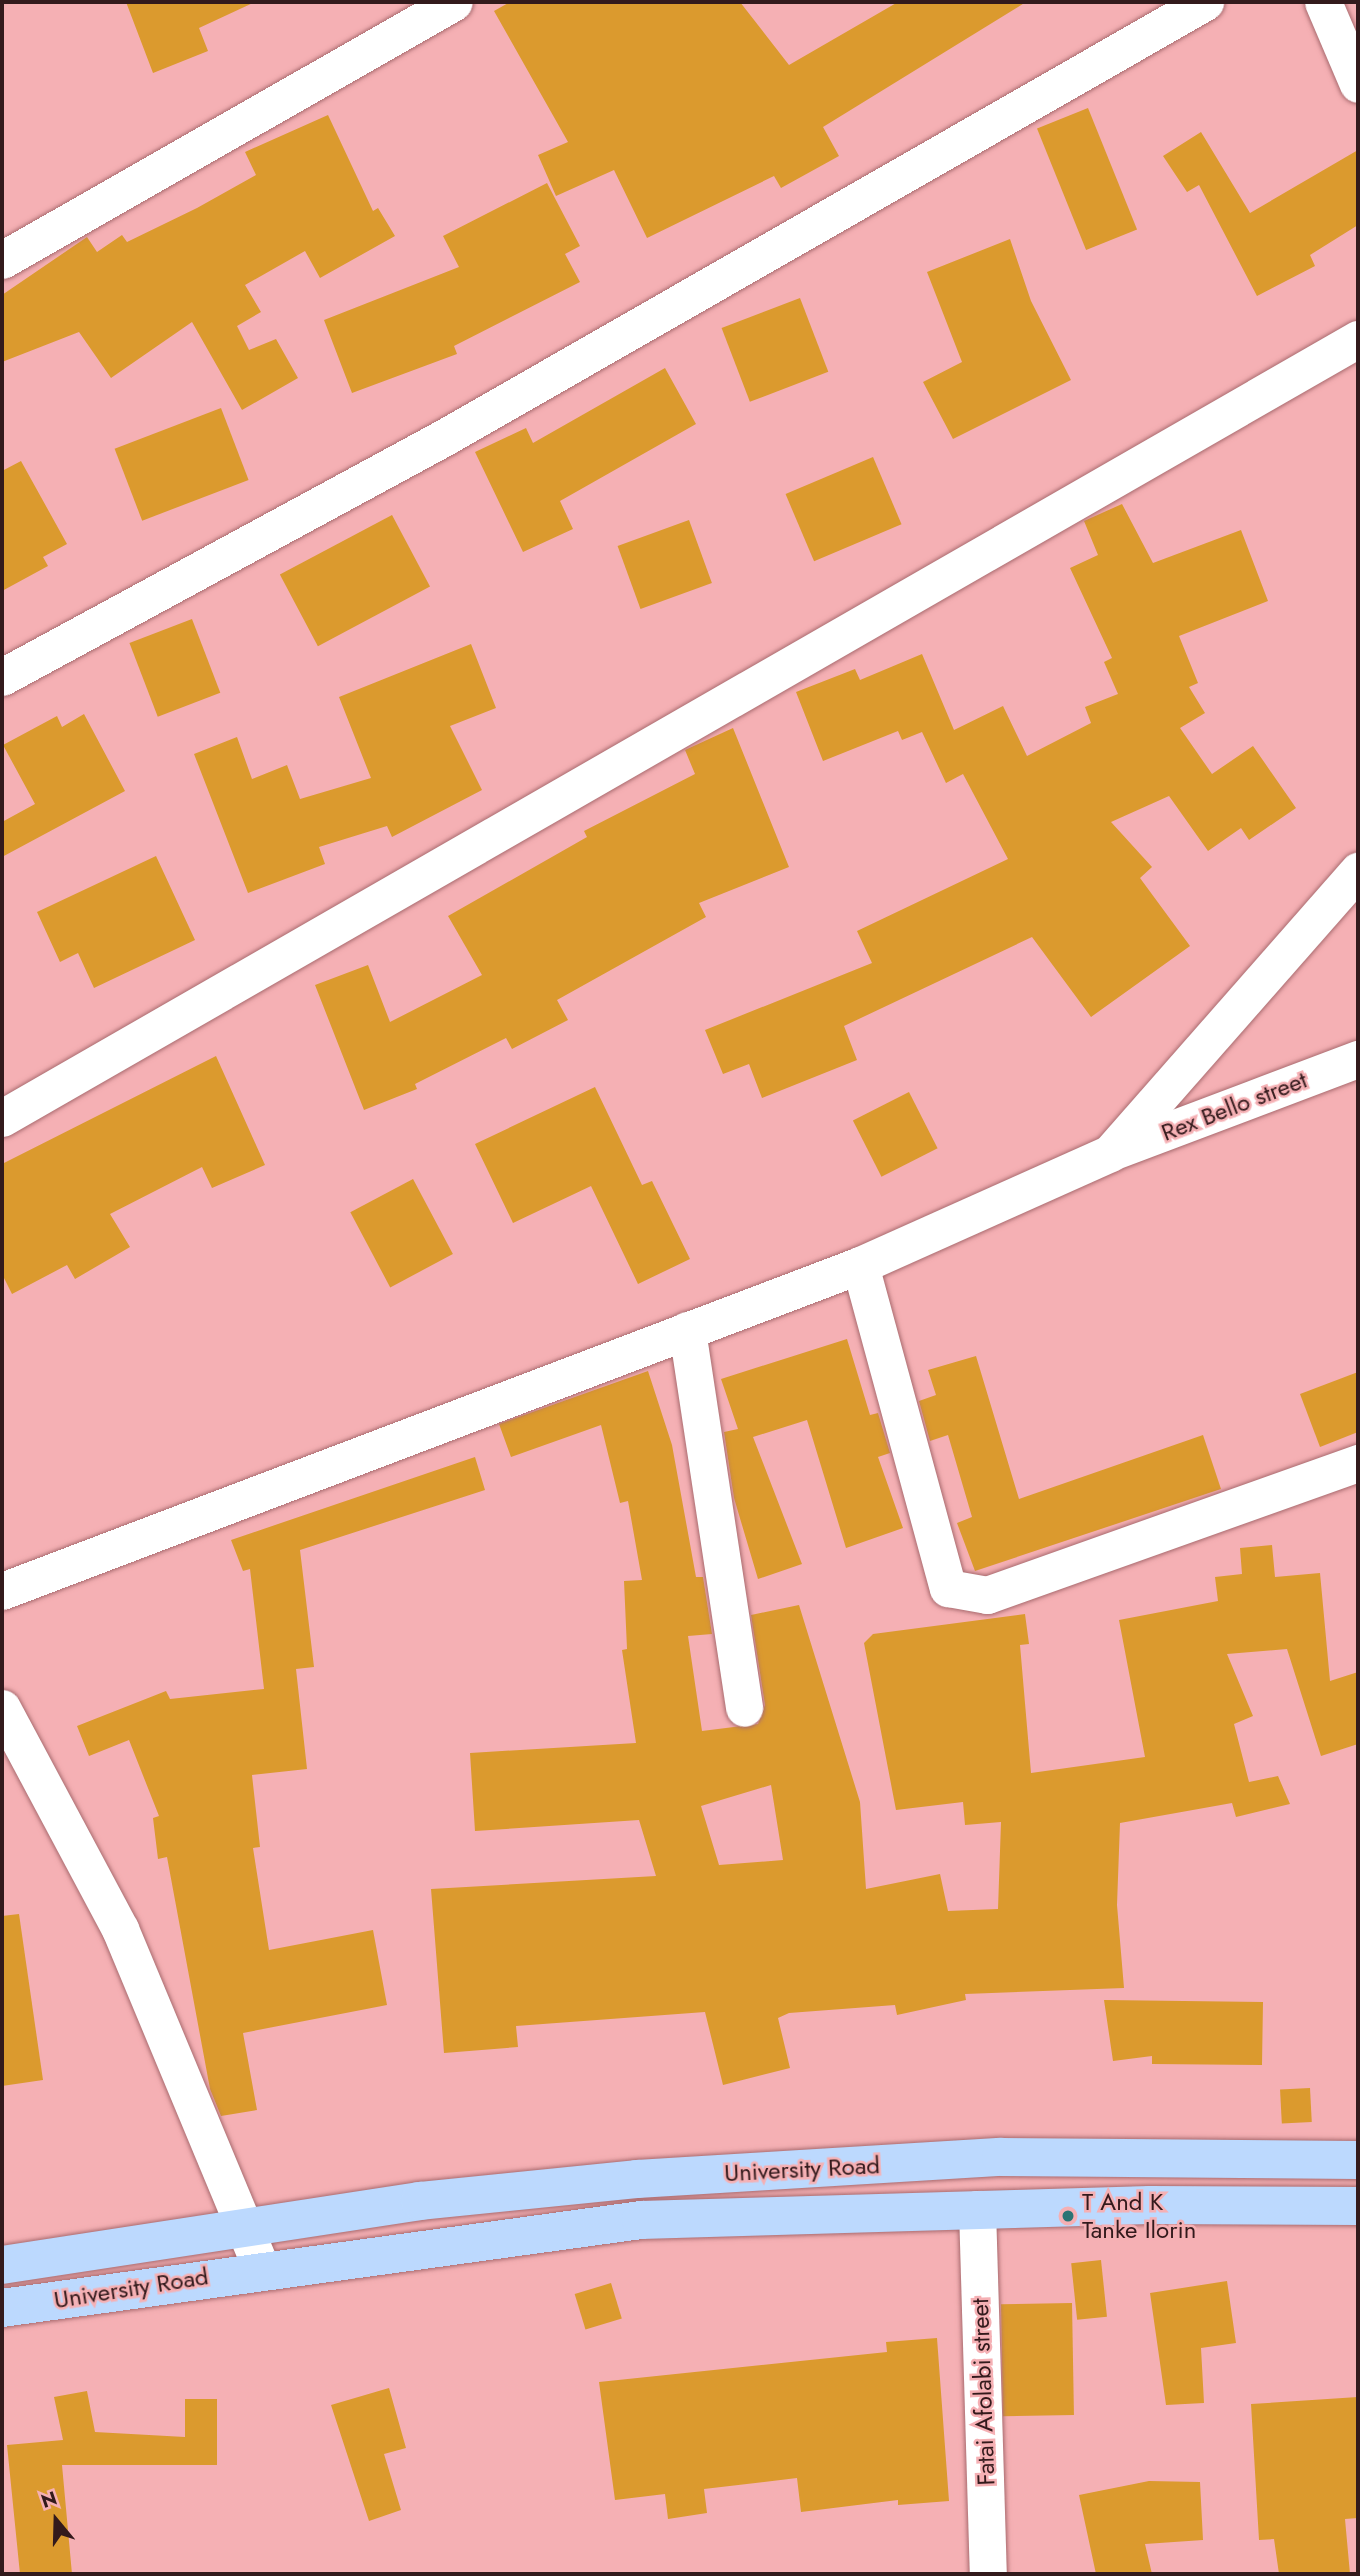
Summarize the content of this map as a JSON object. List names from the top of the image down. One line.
{"streets":{"main road":["University Road"],"street":["Rex Bello street","Fatai Afolabi street"]},"crossings":[["University Road","Fatai Afolabi street"]],"places":["T And K Tanke Ilorin"],"north":"top"}
